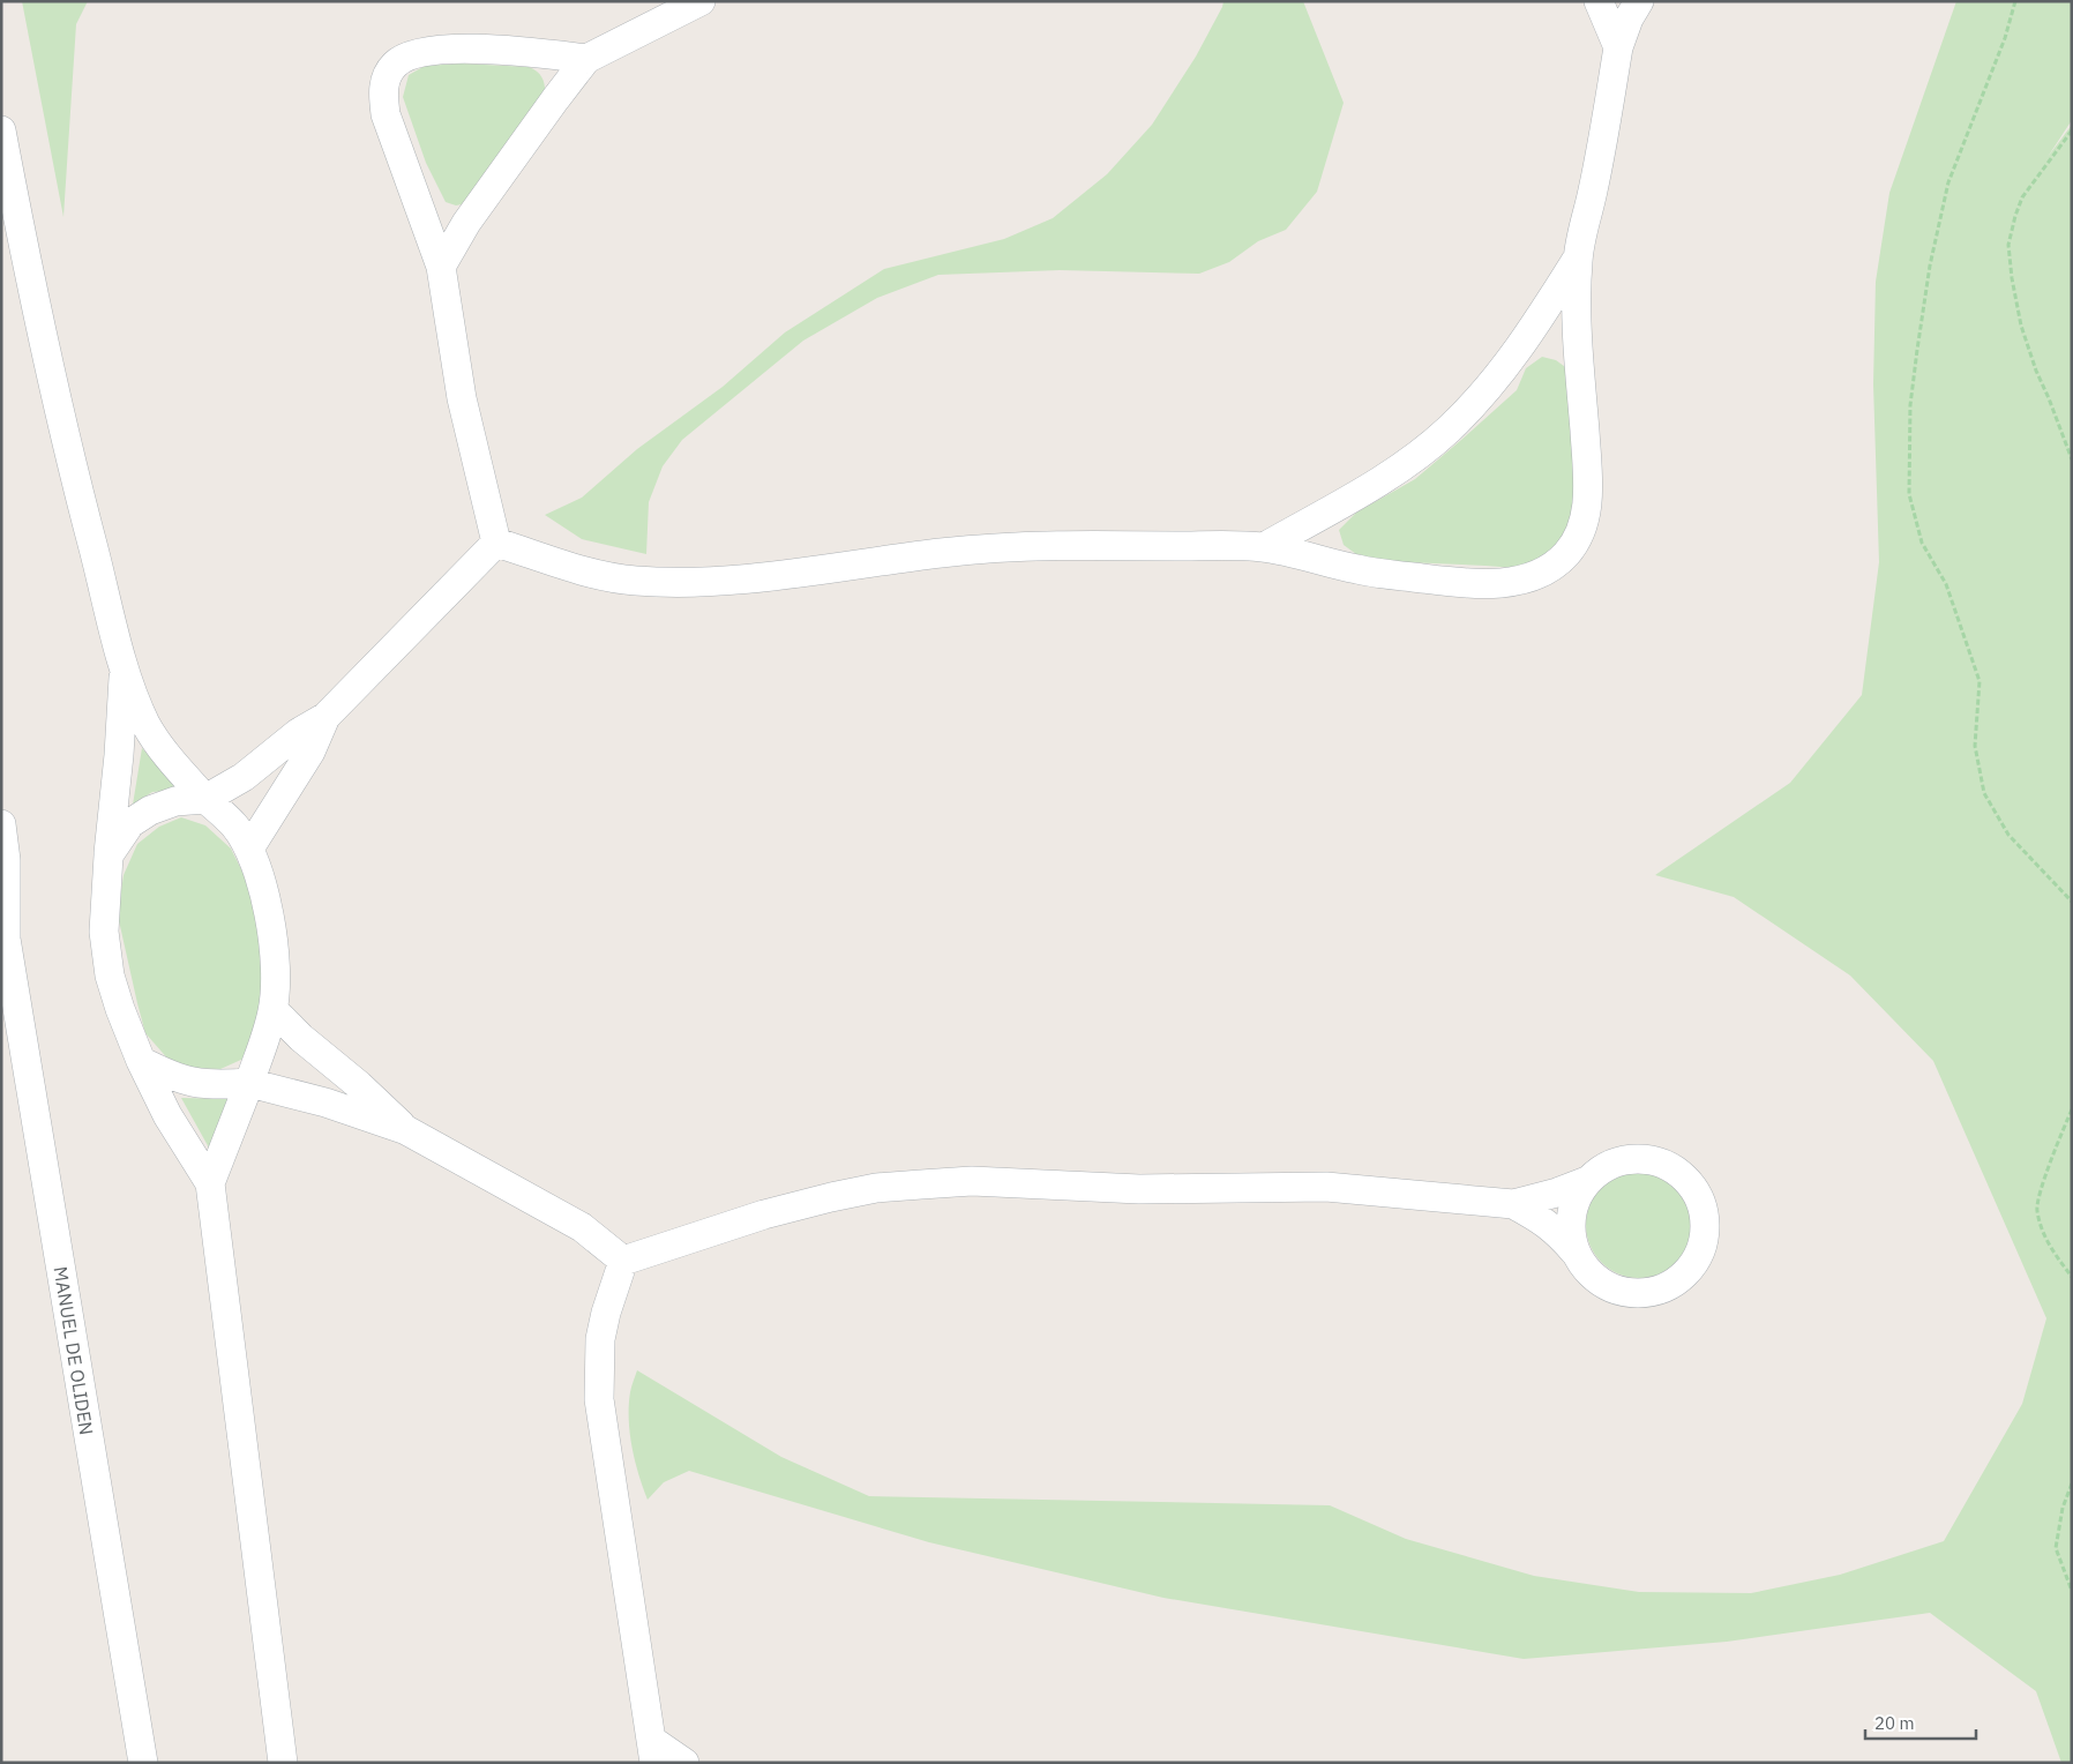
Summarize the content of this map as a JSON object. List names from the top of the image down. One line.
{"streets":{"street":["MANUEL DE OLIDEN"]},"scale_bar":"20 m"}
